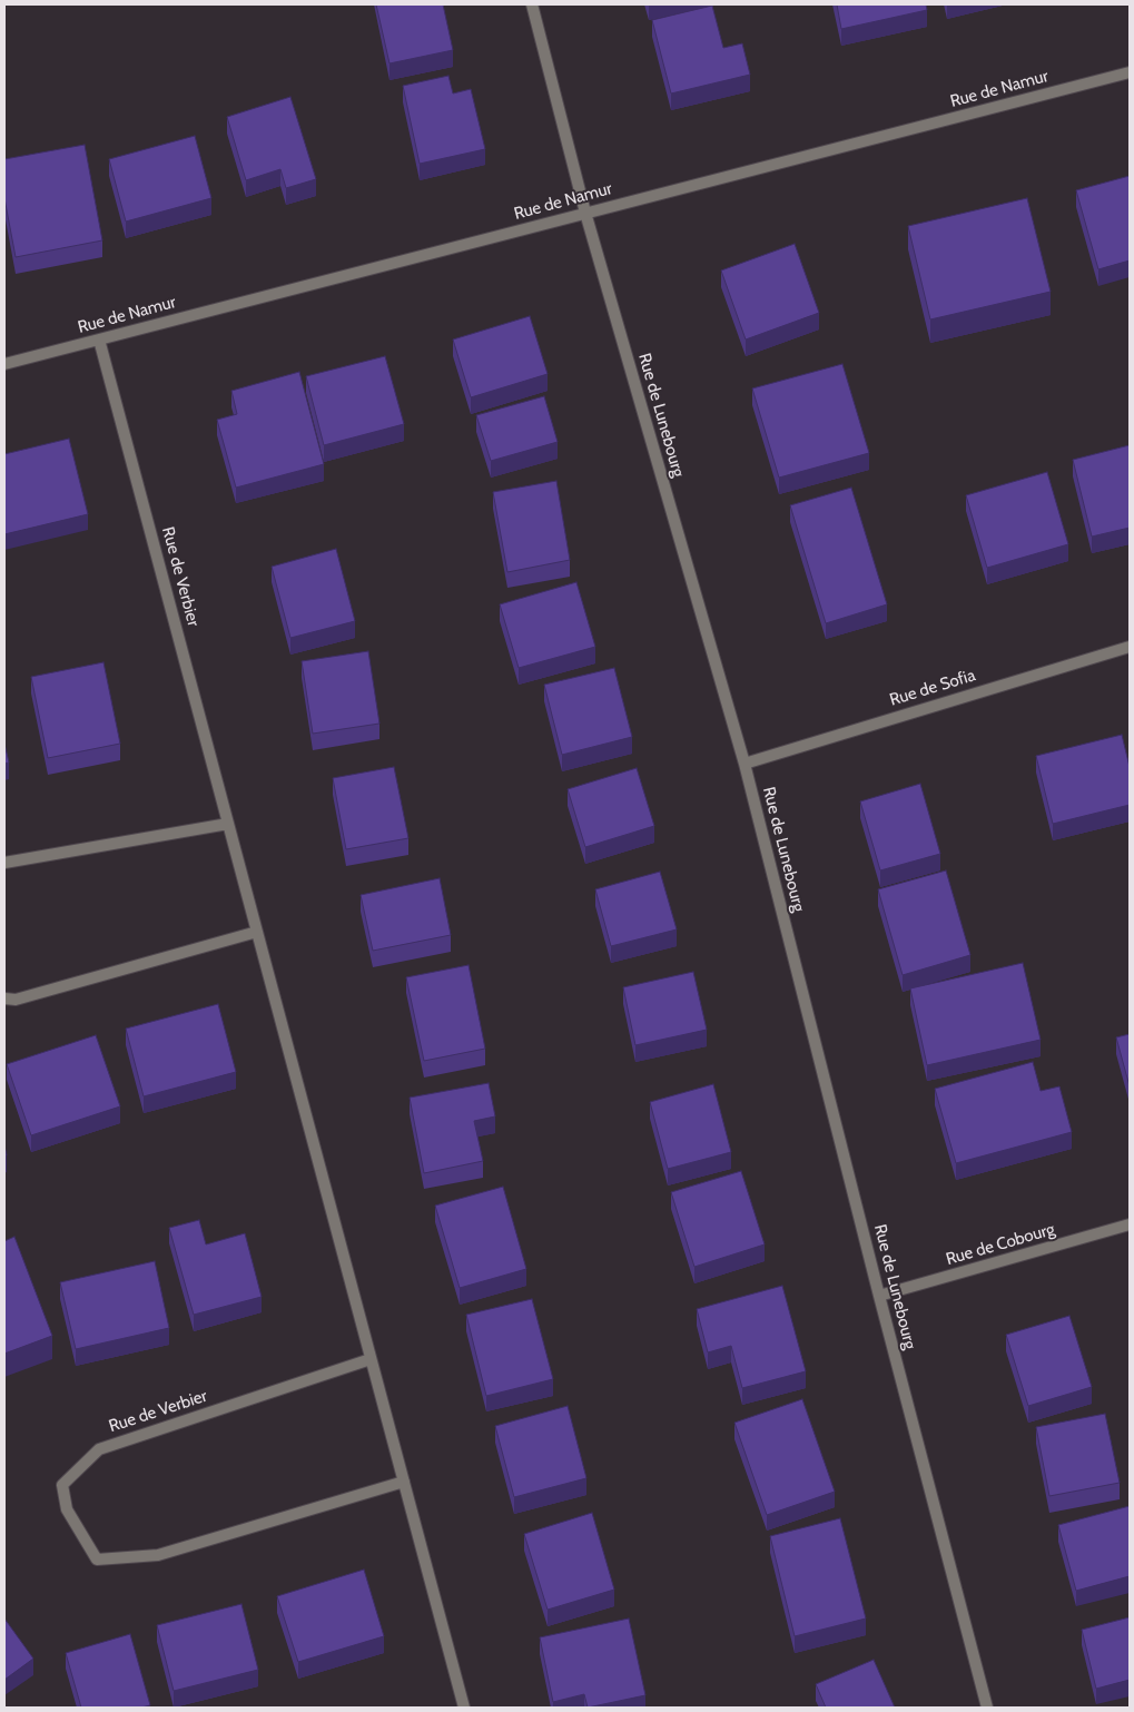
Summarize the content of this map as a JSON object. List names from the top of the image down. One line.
{"streets":{"street":["Rue de Namur","Rue de Lunebourg","Rue de Verbier","Rue de Sofia","Rue de Cobourg"]},"crossings":[["Rue de Namur","Rue de Lunebourg"],["Rue de Namur","Rue de Verbier"],["Rue de Lunebourg","Rue de Sofia"],["Rue de Lunebourg","Rue de Cobourg"]]}
